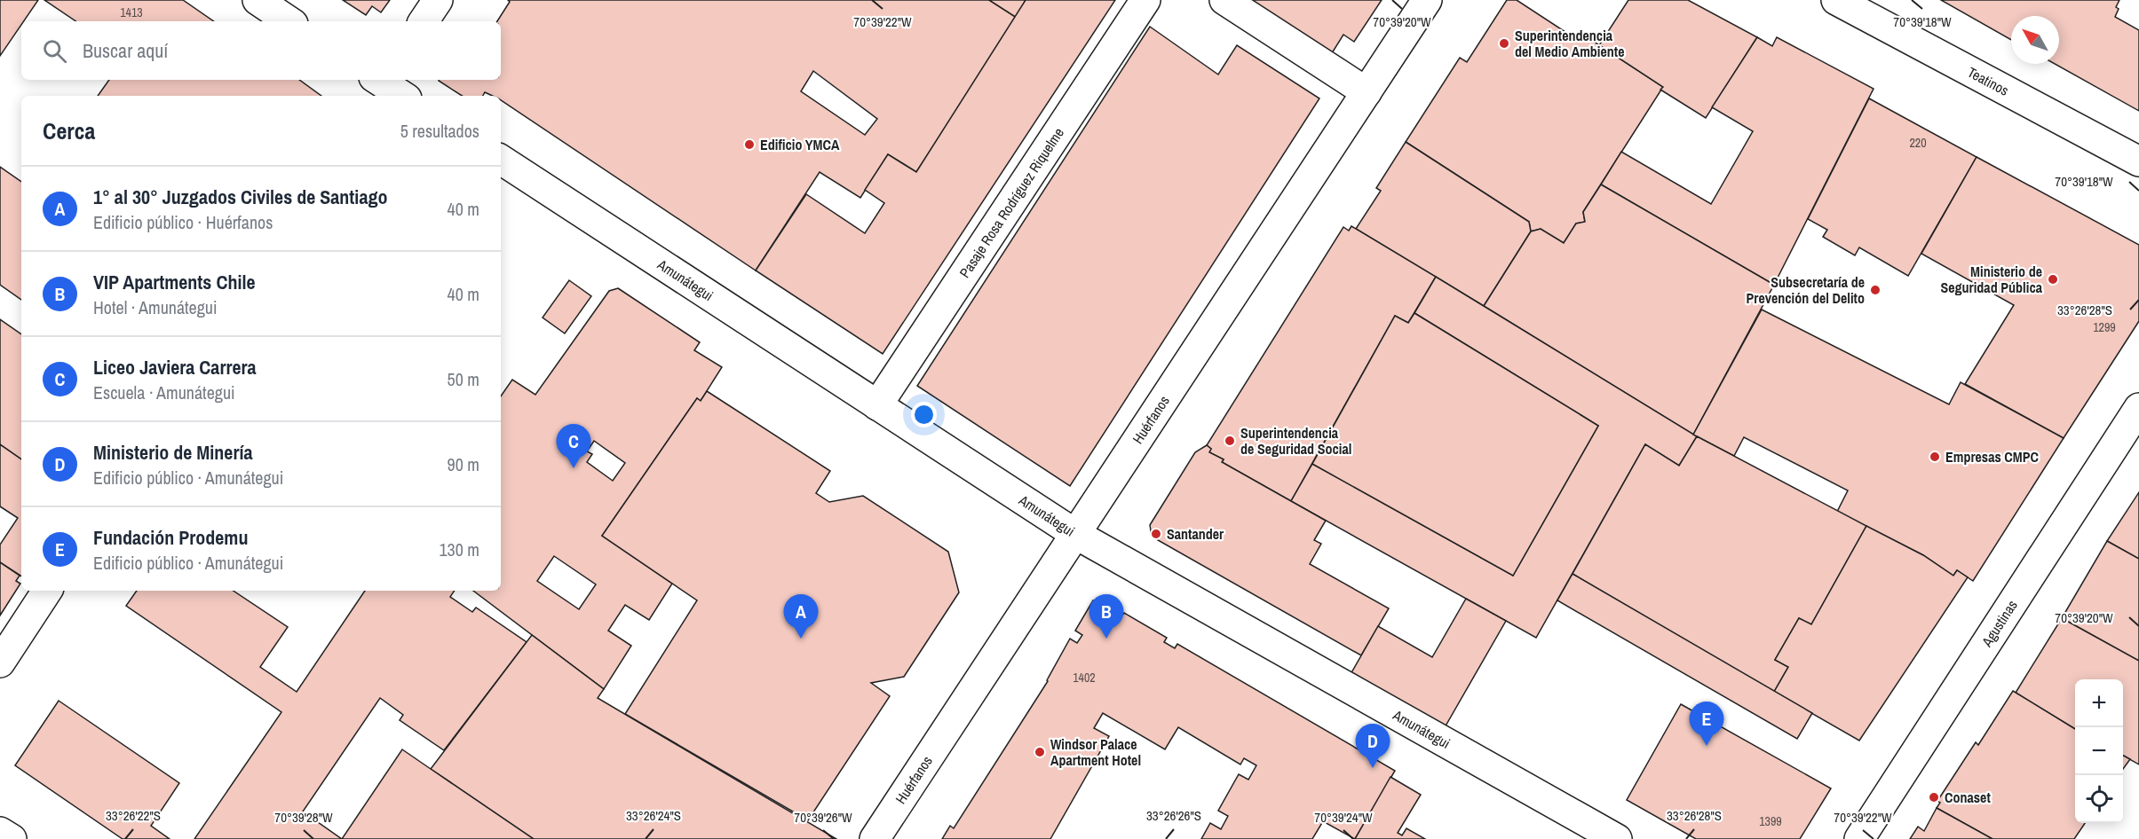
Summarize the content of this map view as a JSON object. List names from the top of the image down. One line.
{"streets":{"main road":["Teatinos","Pasaje Rosa Rodríguez Riquelme","Amunátegui","Huérfanos","Agustinas"]},"crossings":[["Pasaje Rosa Rodríguez Riquelme","Amunátegui"],["Amunátegui","Huérfanos"]],"places":["Superintendencia del Medio Ambiente","Edificio YMCA","Ministerio de Seguridad Pública","Subsecretaría de Prevención del Delito","Superintendencia de Seguridad Social","Empresas CMPC","Santander","Windsor Palace Apartment Hotel","Conaset"],"house_numbers":["1413","220","1299","1402","1399"],"north":"top left","page":{"search":"Buscar aquí","heading":["Cerca","5 resultados"],"list":[{"mark":"A","name":"1° al 30° Juzgados Civiles de Santiago","note":"Edificio público · Huérfanos","value":"40 m"},{"mark":"B","name":"VIP Apartments Chile","note":"Hotel · Amunátegui","value":"40 m"},{"mark":"C","name":"Liceo Javiera Carrera","note":"Escuela · Amunátegui","value":"50 m"},{"mark":"D","name":"Ministerio de Minería","note":"Edificio público · Amunátegui","value":"90 m"},{"mark":"E","name":"Fundación Prodemu","note":"Edificio público · Amunátegui","value":"130 m"}],"pins":["C","A","B","E","D"],"map_buttons":["+","−"]},"coordinates":["70°39'20\"W","70°39'18\"W","70°39'22\"W","33°26'28\"S","33°26'22\"S","33°26'24\"S","33°26'26\"S","70°39'28\"W","70°39'26\"W","70°39'24\"W"]}
